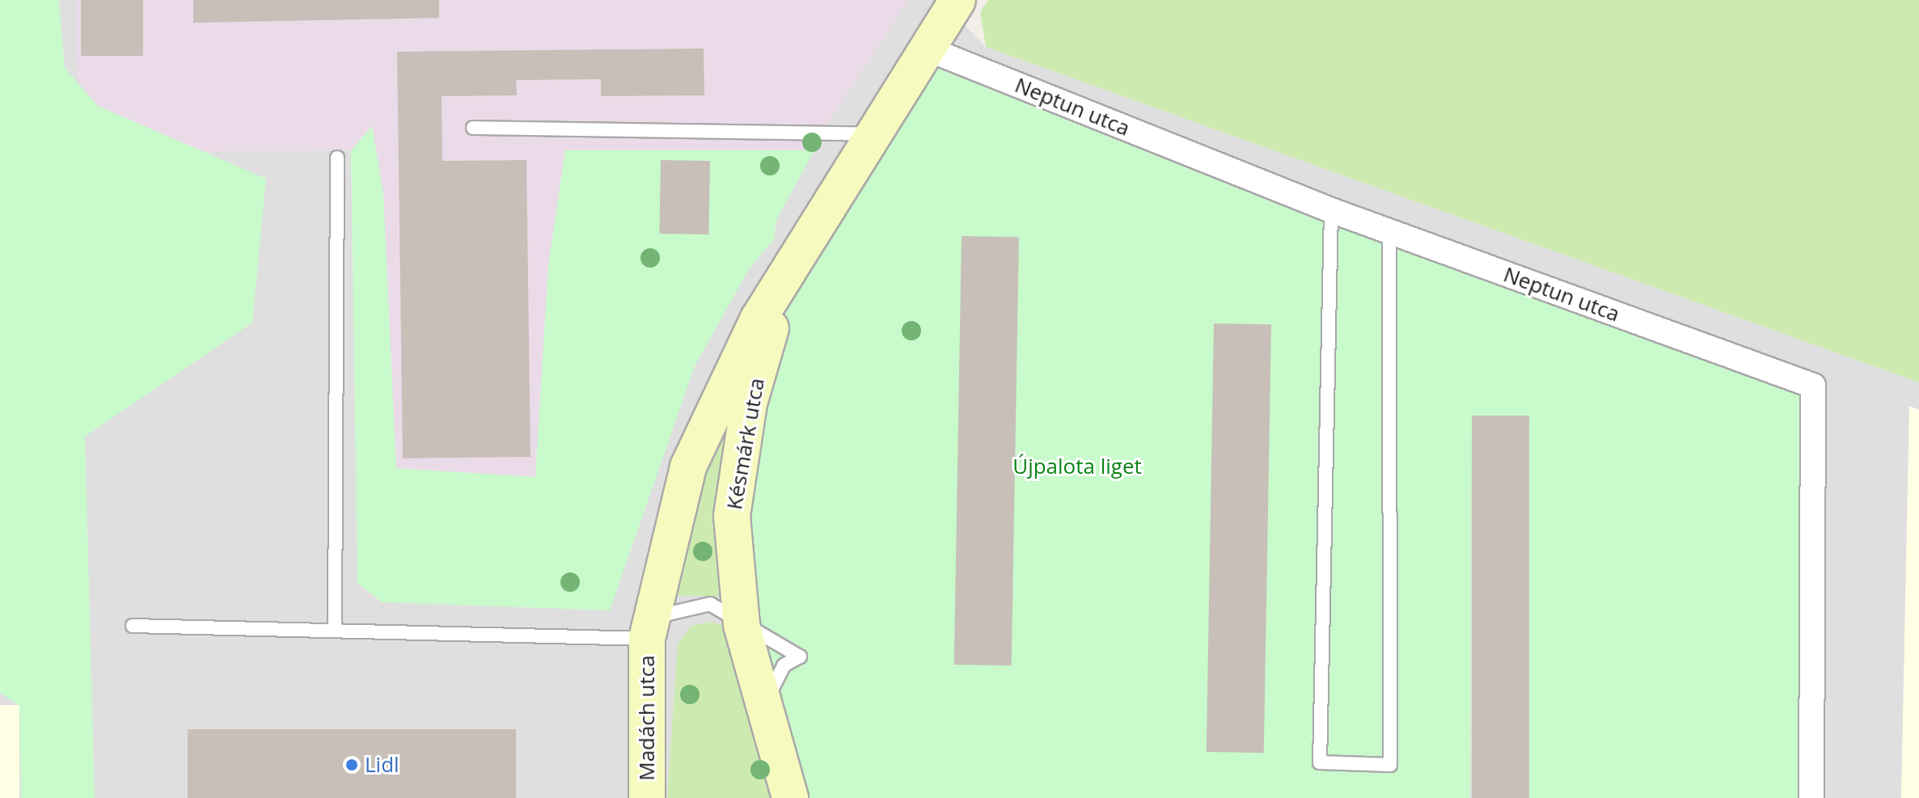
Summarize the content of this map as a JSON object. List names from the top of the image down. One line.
{"streets":{"street":["Neptun utca","Késmárk utca","Madách utca"]},"crossings":[["Neptun utca","Késmárk utca"],["Késmárk utca","Madách utca"]],"parks":["Újpalota liget"],"places":["Lidl"]}
